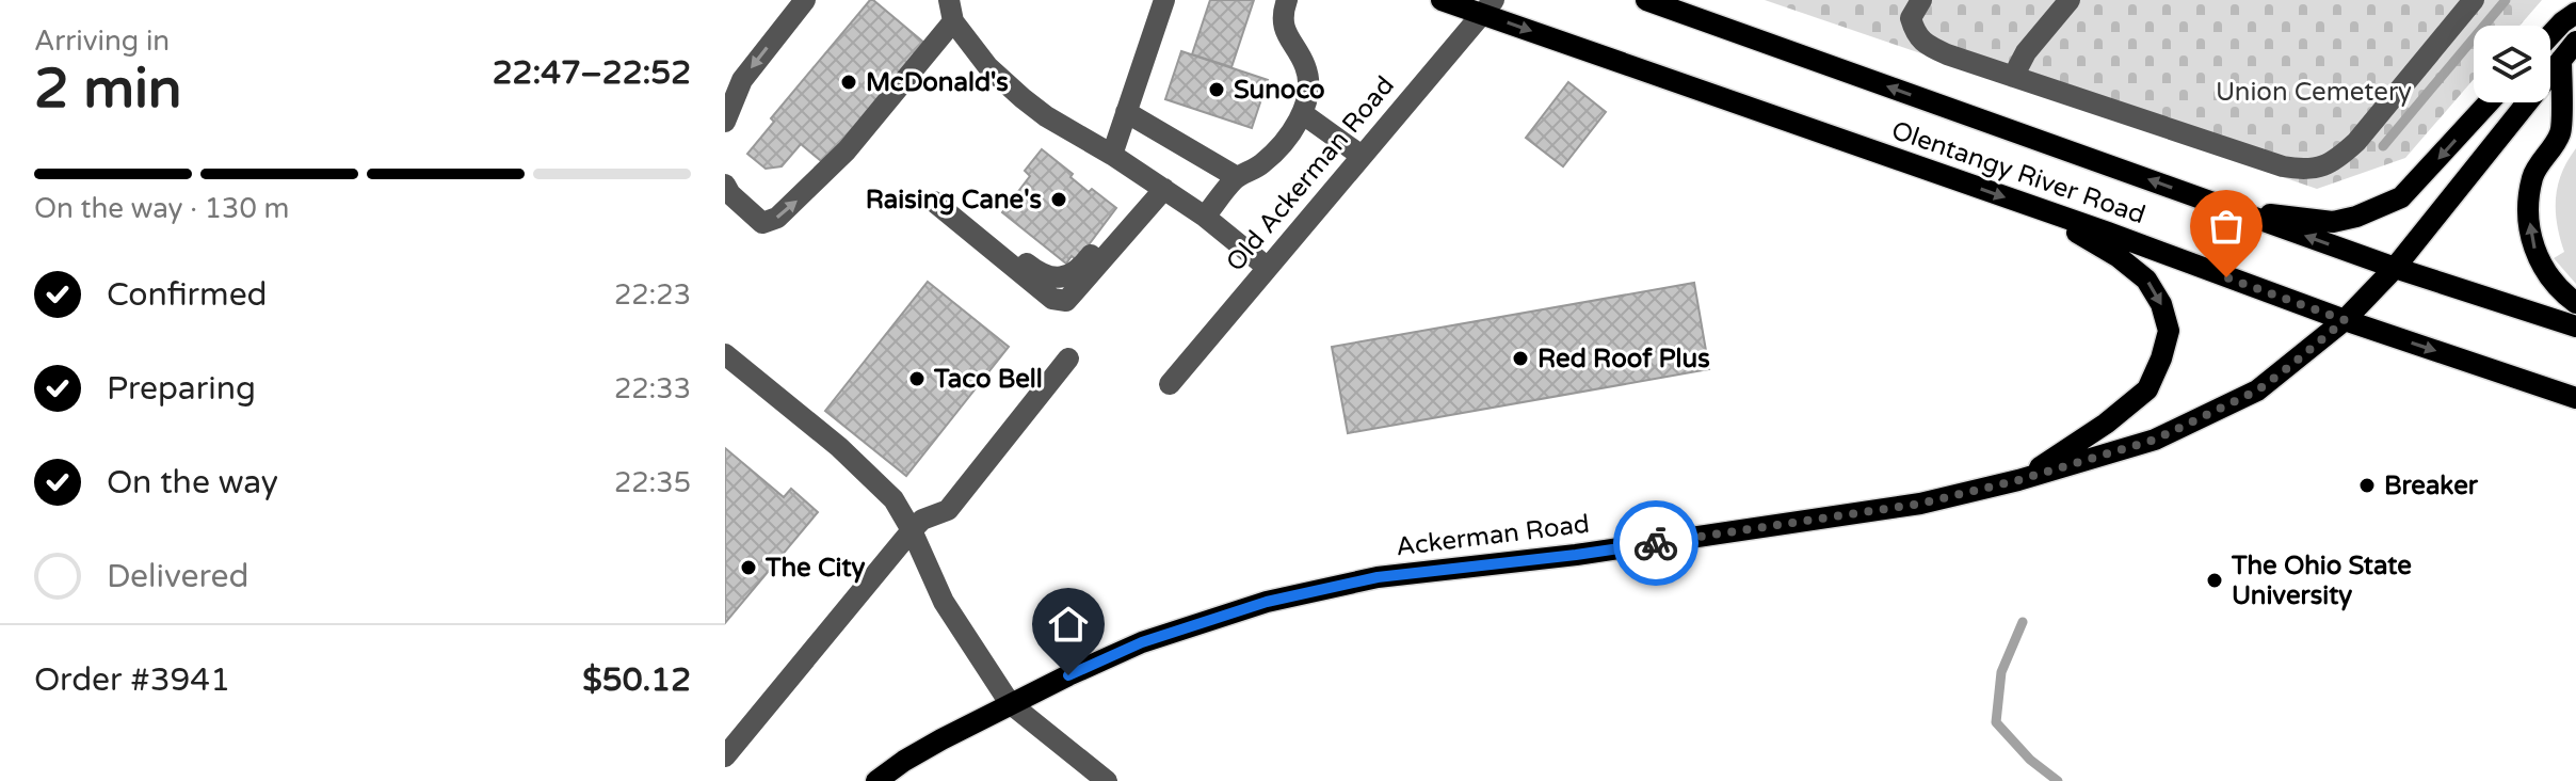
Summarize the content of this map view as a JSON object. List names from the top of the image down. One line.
{"streets":{"main road":["Olentangy River Road","Ackerman Road"],"street":["Old Ackerman Road"]},"crossings":[["Olentangy River Road","Old Ackerman Road"],["Olentangy River Road","Ackerman Road"]],"parks":["Union Cemetery"],"places":["McDonald's","Sunoco","Raising Cane's","Red Roof Plus","Taco Bell","Breaker","The City","The Ohio State University"],"page":{"heading":["2 min","Arriving in","22:47–22:52"],"panel":["Order #3941","$50.12"],"bar":"On the way · 130 m","list":[["Confirmed","22:23"],["Preparing","22:33"],["On the way","22:35"],"Delivered"]}}
